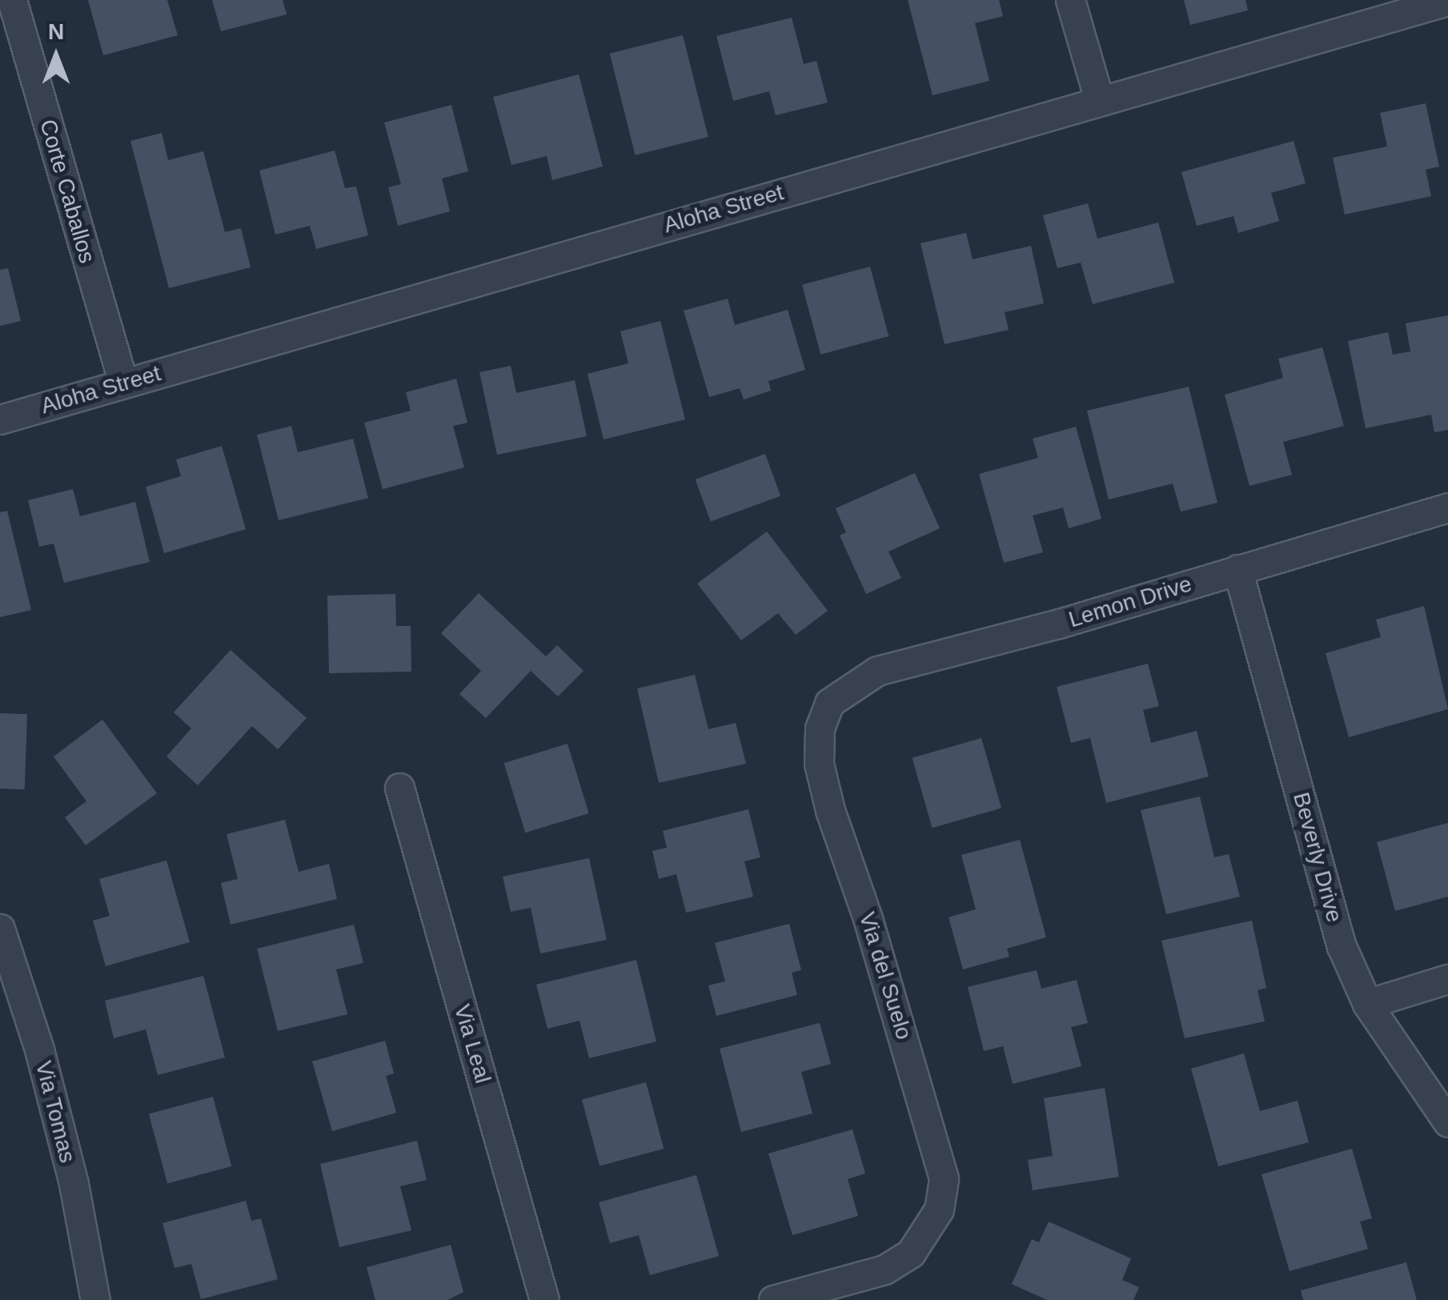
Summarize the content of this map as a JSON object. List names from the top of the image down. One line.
{"streets":{"street":["Corte Caballos","Aloha Street","Lemon Drive","Beverly Drive","Via del Suelo","Via Leal","Via Tomas"]},"crossings":[["Corte Caballos","Aloha Street"],["Lemon Drive","Beverly Drive"],["Lemon Drive","Via del Suelo"]],"north":"top"}
